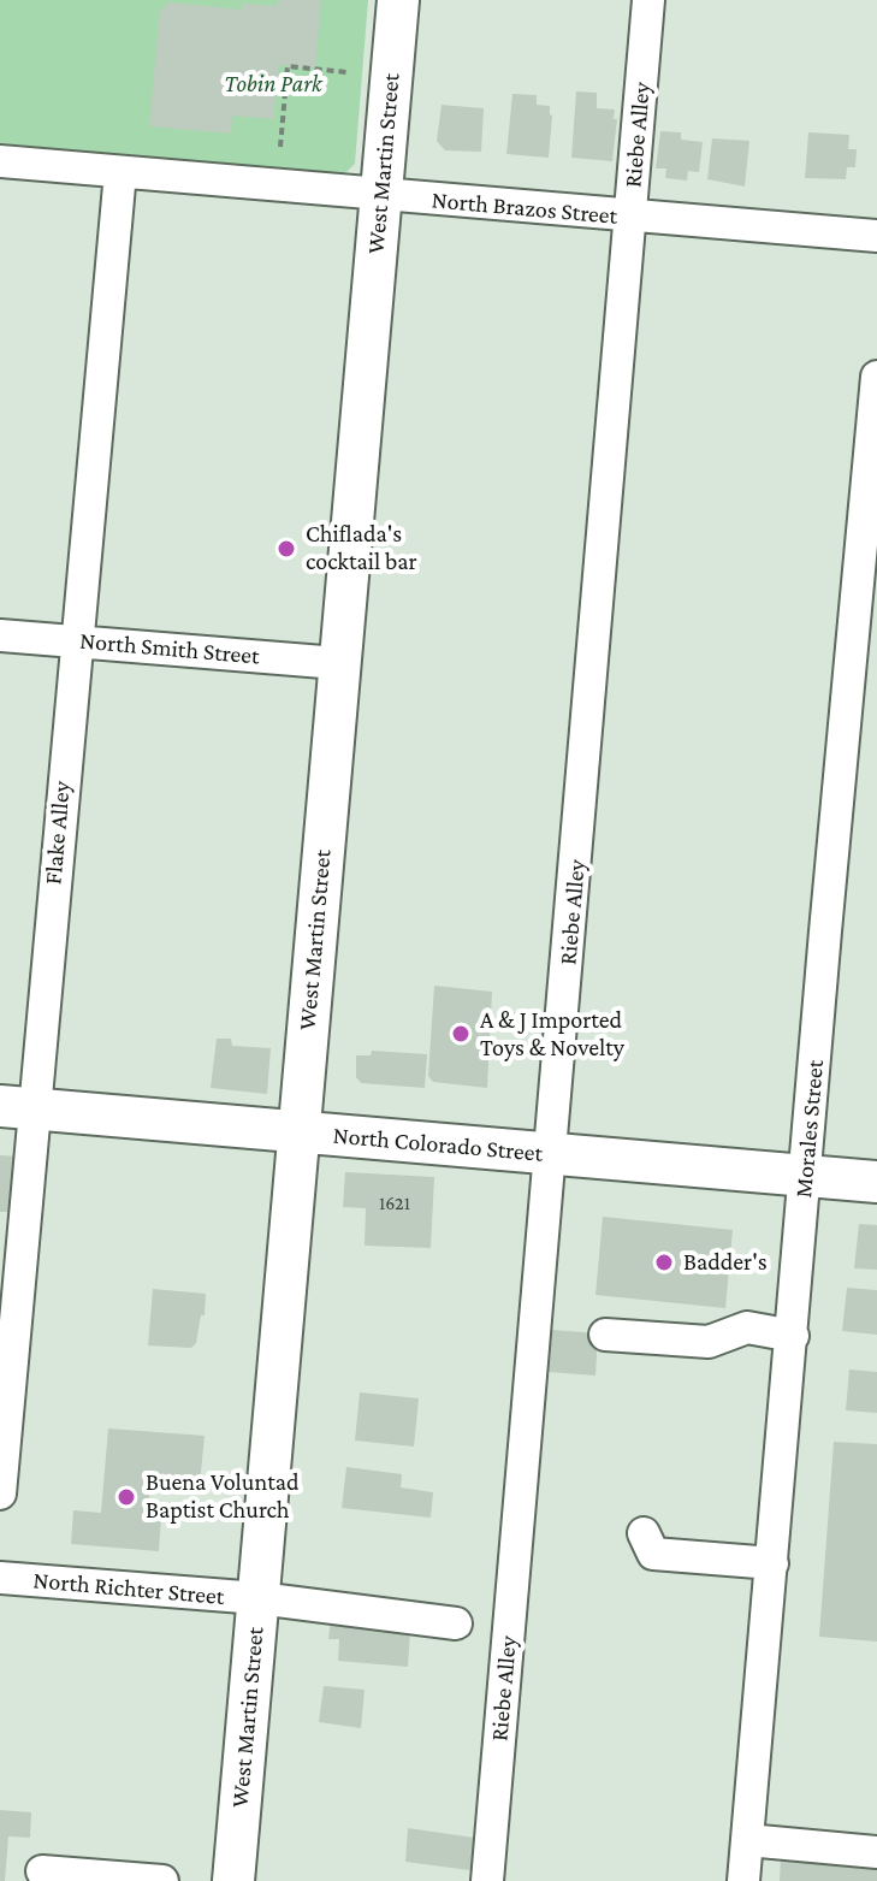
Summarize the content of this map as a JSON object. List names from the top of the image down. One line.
{"streets":{"main road":["West Martin Street","North Colorado Street"],"street":["Riebe Alley","North Brazos Street","North Smith Street","Flake Alley","Morales Street","North Richter Street"]},"crossings":[["Riebe Alley","North Brazos Street"],["Riebe Alley","North Colorado Street"],["West Martin Street","North Brazos Street"],["West Martin Street","North Smith Street"],["West Martin Street","North Colorado Street"],["West Martin Street","North Richter Street"],["North Brazos Street","Flake Alley"],["North Smith Street","Flake Alley"],["Flake Alley","North Colorado Street"],["Morales Street","North Colorado Street"]],"parks":["Tobin Park"],"places":["Chiflada's cocktail bar","A & J Imported Toys & Novelty","Badder's","Buena Voluntad Baptist Church"],"house_numbers":["1621"]}
